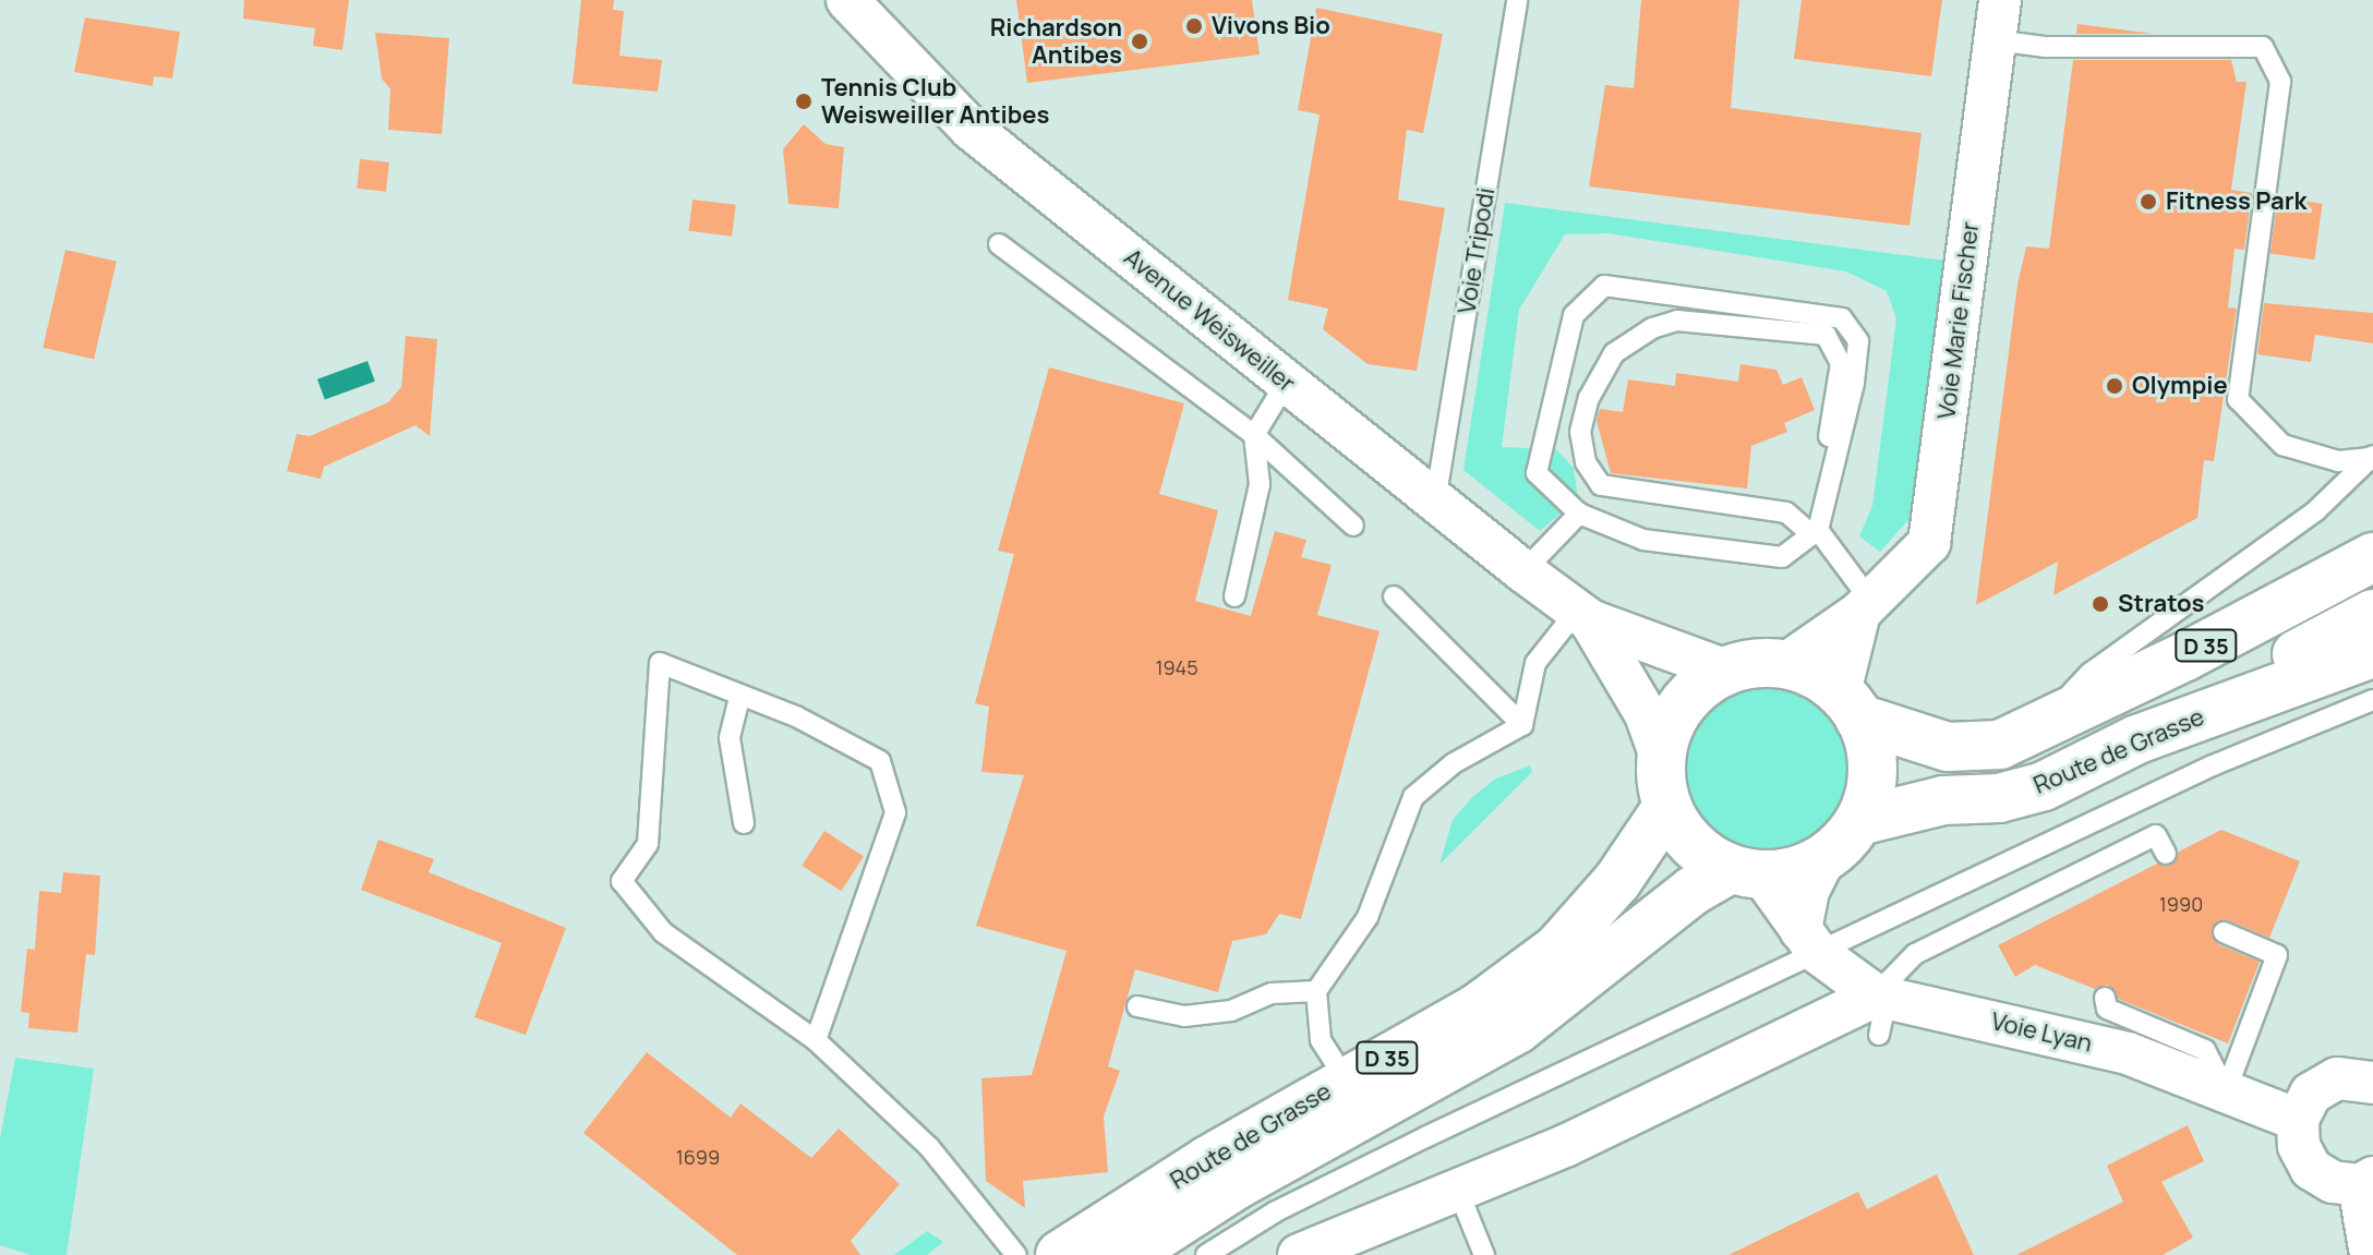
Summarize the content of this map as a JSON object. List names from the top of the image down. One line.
{"streets":{"main road":["D 35","Route de Grasse"],"street":["Avenue Weisweiller","Voie Marie Fischer","Voie Lyan"],"lane":["Voie Tripodi"]},"crossings":[["Voie Tripodi","Avenue Weisweiller"],["Avenue Weisweiller","Voie Marie Fischer"],["Avenue Weisweiller","D 35"],["Avenue Weisweiller","Route de Grasse"],["Avenue Weisweiller","Voie Lyan"],["Voie Marie Fischer","D 35"],["Voie Marie Fischer","Route de Grasse"],["Voie Marie Fischer","Voie Lyan"],["D 35","Route de Grasse"],["D 35","Voie Lyan"],["Route de Grasse","Voie Lyan"]],"places":["Vivons Bio","Richardson Antibes","Tennis Club Weisweiller Antibes","Fitness Park","Olympie","Stratos"],"house_numbers":["1945","1990","1699"]}
